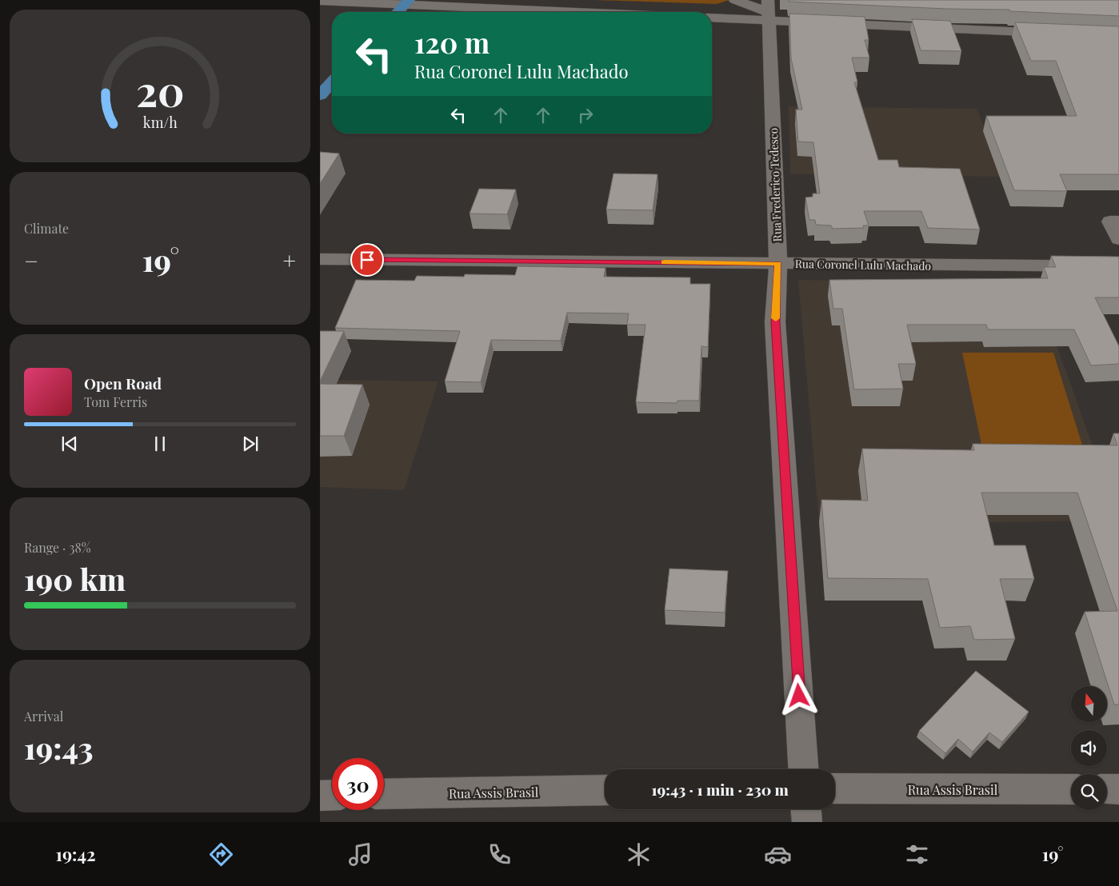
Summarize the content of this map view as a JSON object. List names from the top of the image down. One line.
{"streets":{"street":["Rua Frederico Tedesco","Rua Coronel Lulu Machado","Rua Assis Brasil"]},"crossings":[["Rua Frederico Tedesco","Rua Coronel Lulu Machado"]],"north":"top","page":{"turn":["120 m","Rua Coronel Lulu Machado"],"tile":["Climate",["Range · 38%","190 km"],["Arrival","19:43"]],"heat":["−","19°","+"],"song":["Open Road","Tom Ferris"],"limit":"30","trip":"19:43 · 1 min · 230 m","tabs":["19:42","19°"],"gauge":["20","km/h"]}}
